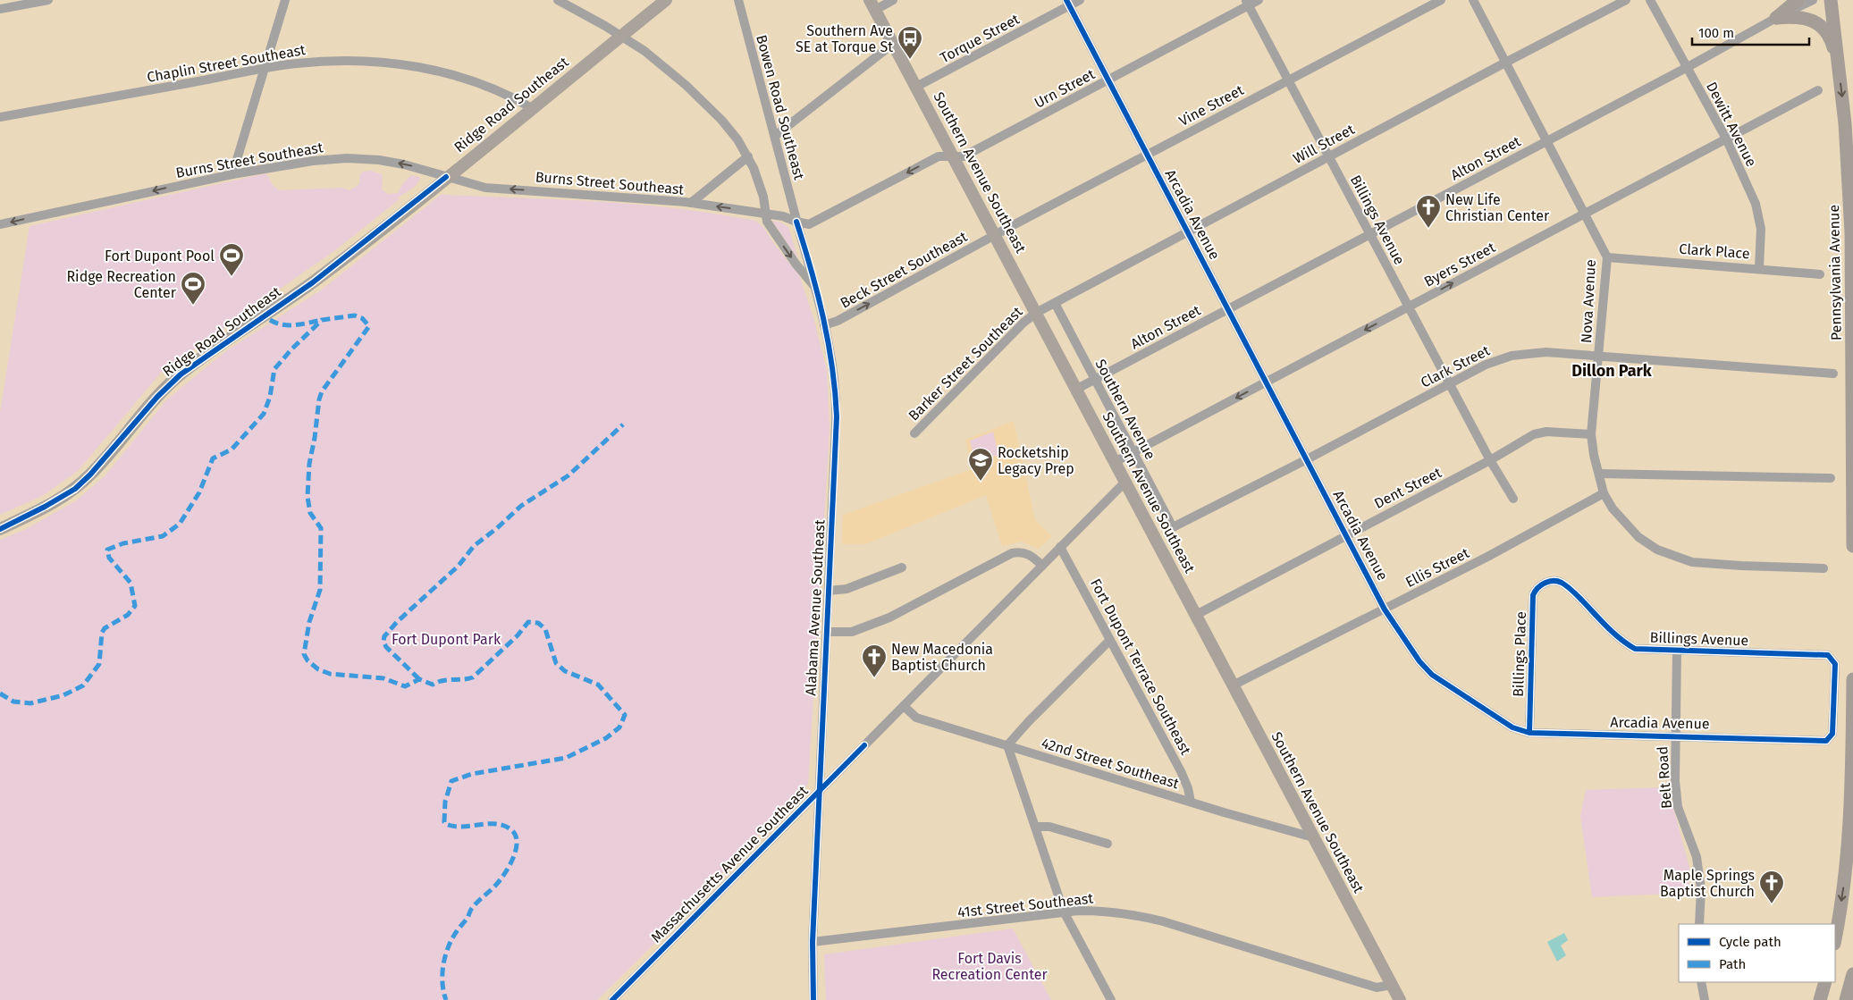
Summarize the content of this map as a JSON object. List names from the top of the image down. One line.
{"streets":{"highway":["Pennsylvania Avenue"],"main road":["Ridge Road Southeast","Southern Avenue Southeast"],"street":["Torque Street","Chaplin Street Southeast","Urn Street","Vine Street","Bowen Road Southeast","Dewitt Avenue","Will Street","Alton Street","Burns Street Southeast","Arcadia Avenue","Billings Avenue","Clark Place","Byers Street","Beck Street Southeast","Nova Avenue","Barker Street Southeast","Clark Street","Southern Avenue","Dent Street","Ellis Street","Alabama Avenue Southeast","Billings Place","Fort Dupont Terrace Southeast","42nd Street Southeast","Belt Road","Massachusetts Avenue Southeast","41st Street Southeast"]},"crossings":[["Torque Street","Southern Avenue Southeast"],["Torque Street","Arcadia Avenue"],["Chaplin Street Southeast","Ridge Road Southeast"],["Urn Street","Bowen Road Southeast"],["Urn Street","Burns Street Southeast"],["Urn Street","Southern Avenue Southeast"],["Urn Street","Arcadia Avenue"],["Urn Street","Billings Avenue"],["Urn Street","Alabama Avenue Southeast"],["Ridge Road Southeast","Burns Street Southeast"],["Vine Street","Southern Avenue Southeast"],["Vine Street","Arcadia Avenue"],["Vine Street","Billings Avenue"],["Vine Street","Beck Street Southeast"],["Bowen Road Southeast","Burns Street Southeast"],["Bowen Road Southeast","Alabama Avenue Southeast"],["Dewitt Avenue","Alton Street"],["Dewitt Avenue","Clark Place"],["Dewitt Avenue","Byers Street"],["Will Street","Southern Avenue Southeast"],["Will Street","Arcadia Avenue"],["Will Street","Billings Avenue"],["Will Street","Nova Avenue"],["Will Street","Barker Street Southeast"],["Will Street","Southern Avenue"],["Alton Street","Southern Avenue Southeast"],["Alton Street","Arcadia Avenue"],["Alton Street","Billings Avenue"],["Alton Street","Nova Avenue"],["Alton Street","Southern Avenue"],["Burns Street Southeast","Alabama Avenue Southeast"],["Southern Avenue Southeast","Byers Street"],["Southern Avenue Southeast","Beck Street Southeast"],["Southern Avenue Southeast","Barker Street Southeast"],["Southern Avenue Southeast","Dent Street"],["Southern Avenue Southeast","Ellis Street"],["Southern Avenue Southeast","42nd Street Southeast"],["Southern Avenue Southeast","Massachusetts Avenue Southeast"],["Southern Avenue Southeast","41st Street Southeast"],["Arcadia Avenue","Billings Avenue"],["Arcadia Avenue","Byers Street"],["Arcadia Avenue","Clark Street"],["Arcadia Avenue","Dent Street"],["Arcadia Avenue","Ellis Street"],["Arcadia Avenue","Billings Place"],["Arcadia Avenue","Belt Road"],["Billings Avenue","Byers Street"],["Billings Avenue","Clark Street"],["Billings Avenue","Dent Street"],["Billings Avenue","Billings Place"],["Billings Avenue","Belt Road"],["Clark Place","Nova Avenue"],["Byers Street","Nova Avenue"],["Byers Street","Southern Avenue"],["Beck Street Southeast","Alabama Avenue Southeast"],["Nova Avenue","Clark Street"],["Nova Avenue","Dent Street"],["Nova Avenue","Ellis Street"],["Clark Street","Southern Avenue"],["Alabama Avenue Southeast","Massachusetts Avenue Southeast"],["Alabama Avenue Southeast","41st Street Southeast"],["Fort Dupont Terrace Southeast","42nd Street Southeast"],["Fort Dupont Terrace Southeast","Massachusetts Avenue Southeast"],["42nd Street Southeast","Massachusetts Avenue Southeast"]],"one_way":["Burns Street Southeast","Beck Street Southeast","Pennsylvania Avenue"],"districts":["Dillon Park"],"parks":["Fort Dupont Park","Fort Davis Recreation Center"],"places":{"bus stop":["Southern Ave SE at Torque St"],"church":["New Life Christian Center","New Macedonia Baptist Church","Maple Springs Baptist Church"],"sports":["Fort Dupont Pool","Ridge Recreation Center"],"school or university":["Rocketship Legacy Prep"]},"legend":["Cycle path","Path"],"scale_bar":"100 m"}
